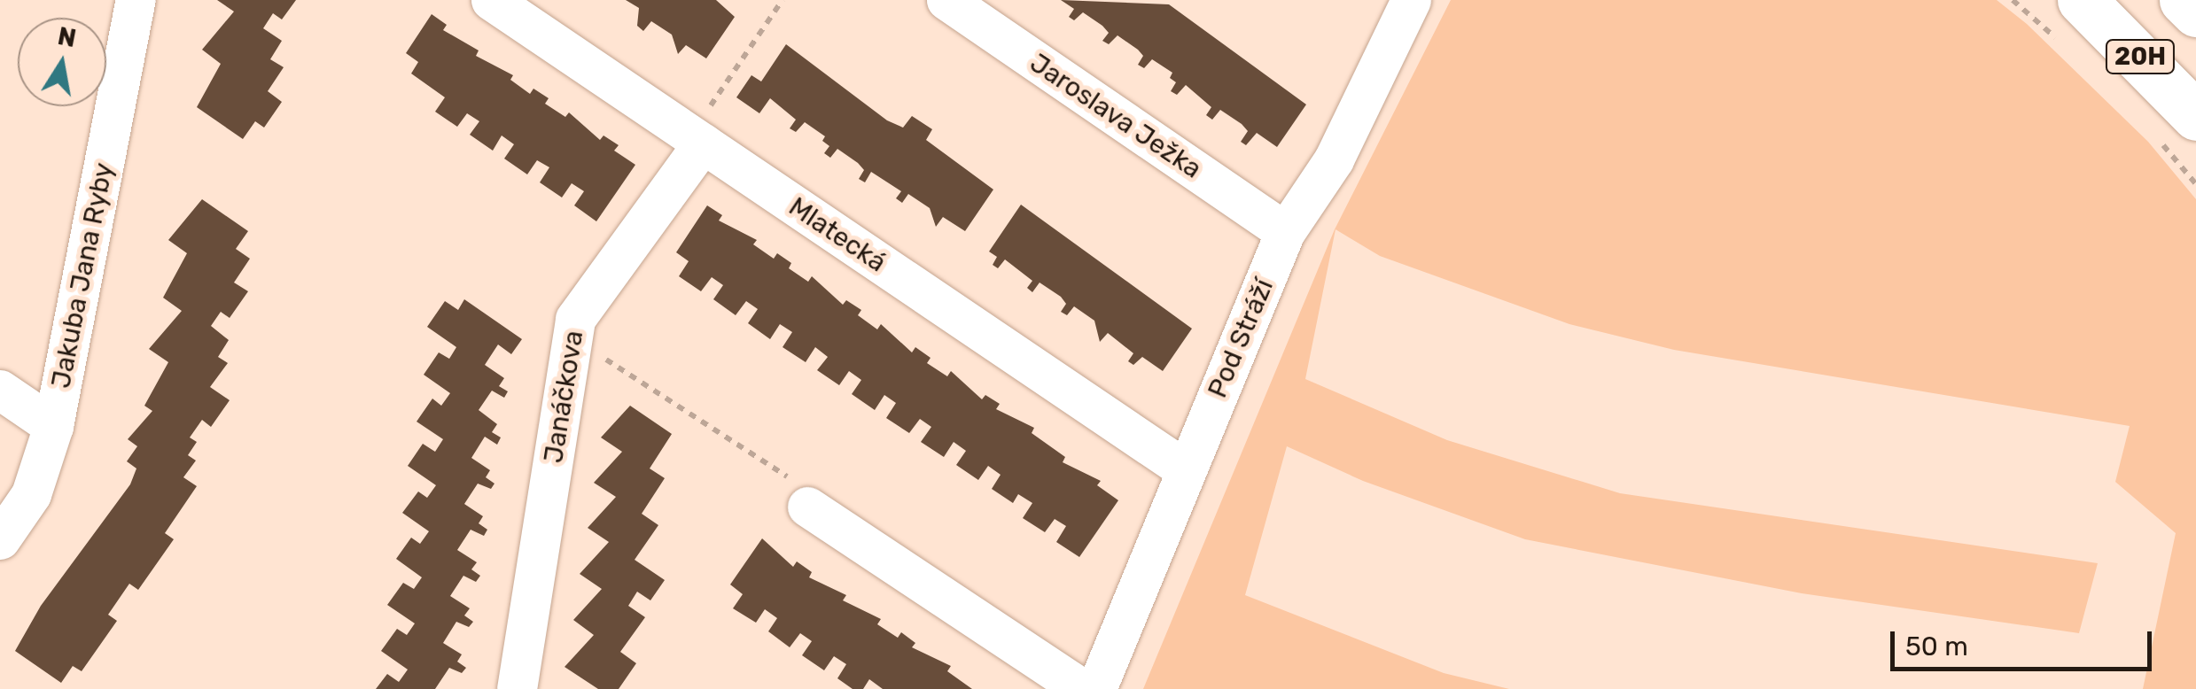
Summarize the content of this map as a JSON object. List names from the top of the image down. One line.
{"streets":{"main road":["20H"],"street":["Jaroslava Ježka","Mlatecká","Jakuba Jana Ryby","Pod Stráží","Janáčkova"]},"crossings":[["Jaroslava Ježka","Pod Stráží"],["Mlatecká","Pod Stráží"],["Mlatecká","Janáčkova"]],"scale_bar":"50 m","north":"top"}
